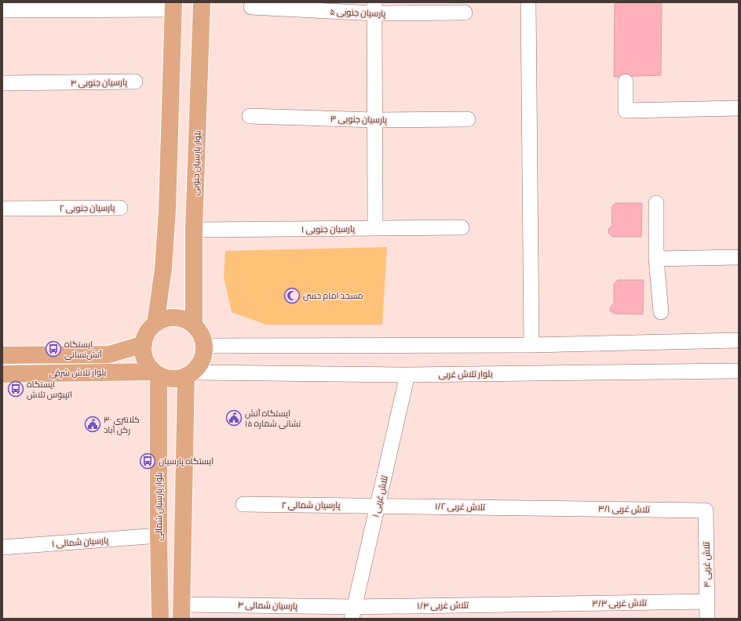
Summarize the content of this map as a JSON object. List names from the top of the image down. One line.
{"streets":{"main road":["بلوار پارسیان جنوبی","بلوار تلاش شرقی","بلوار پارسیان شمالی"],"street":["۵ پارسیان جنوبی","۴ پارسیان جنوبی","۳ پارسیان جنوبی","۲ پارسیان جنوبی","۱ پارسیان جنوبی","بلوار تلاش غربی","۱ تلاش غربی","۲ پارسیان شمالی","۱/۲ تلاش غربی","۳/۱ تلاش غربی","۱ پارسیان شمالی","۳ تلاش غربی","۳/۳ تلاش غربی","۴ پارسیان شمالی","۱/۴ تلاش غربی"]},"crossings":[["بلوار پارسیان جنوبی","۱ پارسیان جنوبی"],["بلوار پارسیان جنوبی","بلوار تلاش شرقی"],["بلوار پارسیان جنوبی","بلوار تلاش غربی"],["بلوار پارسیان جنوبی","بلوار پارسیان شمالی"],["بلوار تلاش شرقی","بلوار تلاش غربی"],["بلوار تلاش شرقی","بلوار پارسیان شمالی"],["بلوار تلاش غربی","۱ تلاش غربی"],["بلوار تلاش غربی","بلوار پارسیان شمالی"],["۱ تلاش غربی","۲ پارسیان شمالی"],["۱ تلاش غربی","۱/۲ تلاش غربی"],["۱ تلاش غربی","۴ پارسیان شمالی"],["۱ تلاش غربی","۱/۴ تلاش غربی"],["۲ پارسیان شمالی","۱/۲ تلاش غربی"],["بلوار پارسیان شمالی","۱ پارسیان شمالی"],["۱/۲ تلاش غربی","۳/۱ تلاش غربی"],["۳/۱ تلاش غربی","۳ تلاش غربی"],["۳ تلاش غربی","۳/۳ تلاش غربی"],["۳/۳ تلاش غربی","۱/۴ تلاش غربی"],["۴ پارسیان شمالی","۱/۴ تلاش غربی"]],"places":{"mosque":["مسجد امام حسن"],"bus stop":["ایستگاه آتش‌نسانی","ایستگاه اتپبوس تلاش","ایستگاه پارسیان"],"public building":["ایستگاه آتش نشانی شماره ۱۵","کلانتری ۳۰ رکن آباد"]}}
